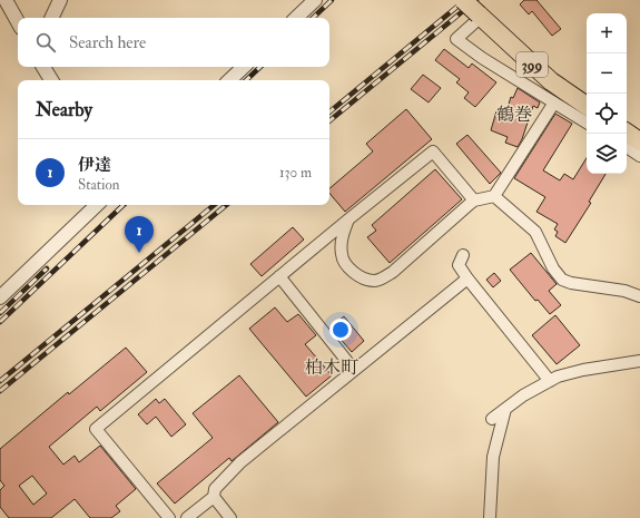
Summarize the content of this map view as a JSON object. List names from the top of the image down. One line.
{"streets":{"highway":["399"]},"districts":["鶴巻","柏木町"],"page":{"map_buttons":["+","−"],"search":"Search here","heading":"Nearby","list":[{"mark":"1","name":"伊達","note":"Station","value":"130 m"}],"pins":"1"}}
